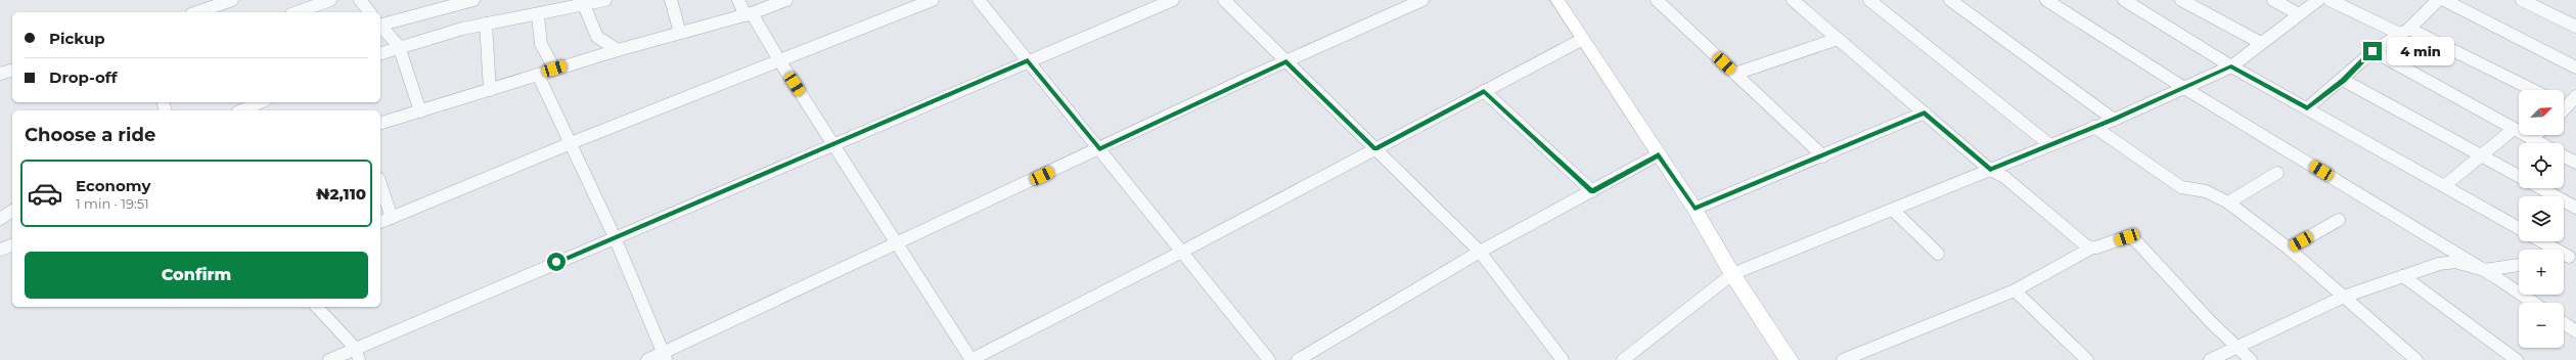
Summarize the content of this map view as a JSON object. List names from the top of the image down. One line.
{"north":"top right","page":{"banner":["Pickup","Drop-off"],"bubble":"4 min","map_buttons":["+","−"],"heading":"Choose a ride","list":[{"name":"Economy","note":"1 min · 19:51","value":"₦2,110"}],"buttons":"Confirm"}}
